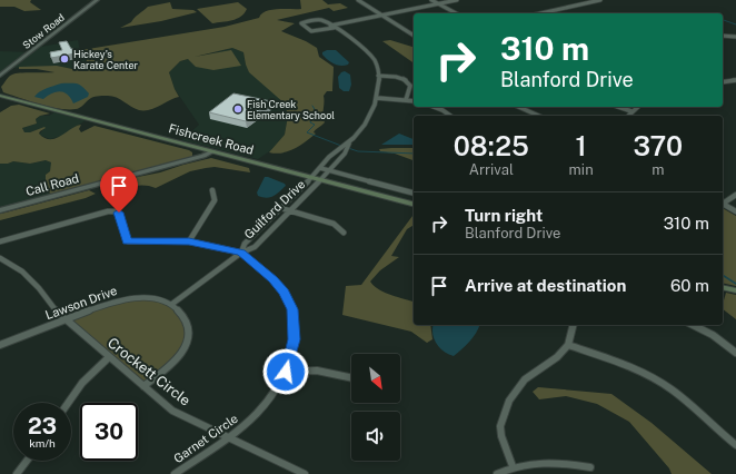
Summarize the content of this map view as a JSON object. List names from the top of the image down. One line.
{"streets":{"main road":["Fishcreek Road"],"street":["Stow Road","Call Road","Guilford Drive","Lawson Drive","Crockett Circle","Garnet Circle"]},"crossings":[["Fishcreek Road","Call Road"],["Fishcreek Road","Guilford Drive"],["Guilford Drive","Lawson Drive"],["Guilford Drive","Garnet Circle"],["Lawson Drive","Crockett Circle"],["Crockett Circle","Garnet Circle"]],"places":["Hickey's Karate Center","Fish Creek Elementary School"],"north":"bottom right","page":{"turn":["310 m","Blanford Drive"],"eta":["08:25","Arrival","1","min","370","m"],"list":[{"name":"Turn right","note":"Blanford Drive","value":"310 m"},{"name":"Arrive at destination","value":"60 m"}],"speed":"23 km/h","limit":"30"}}
